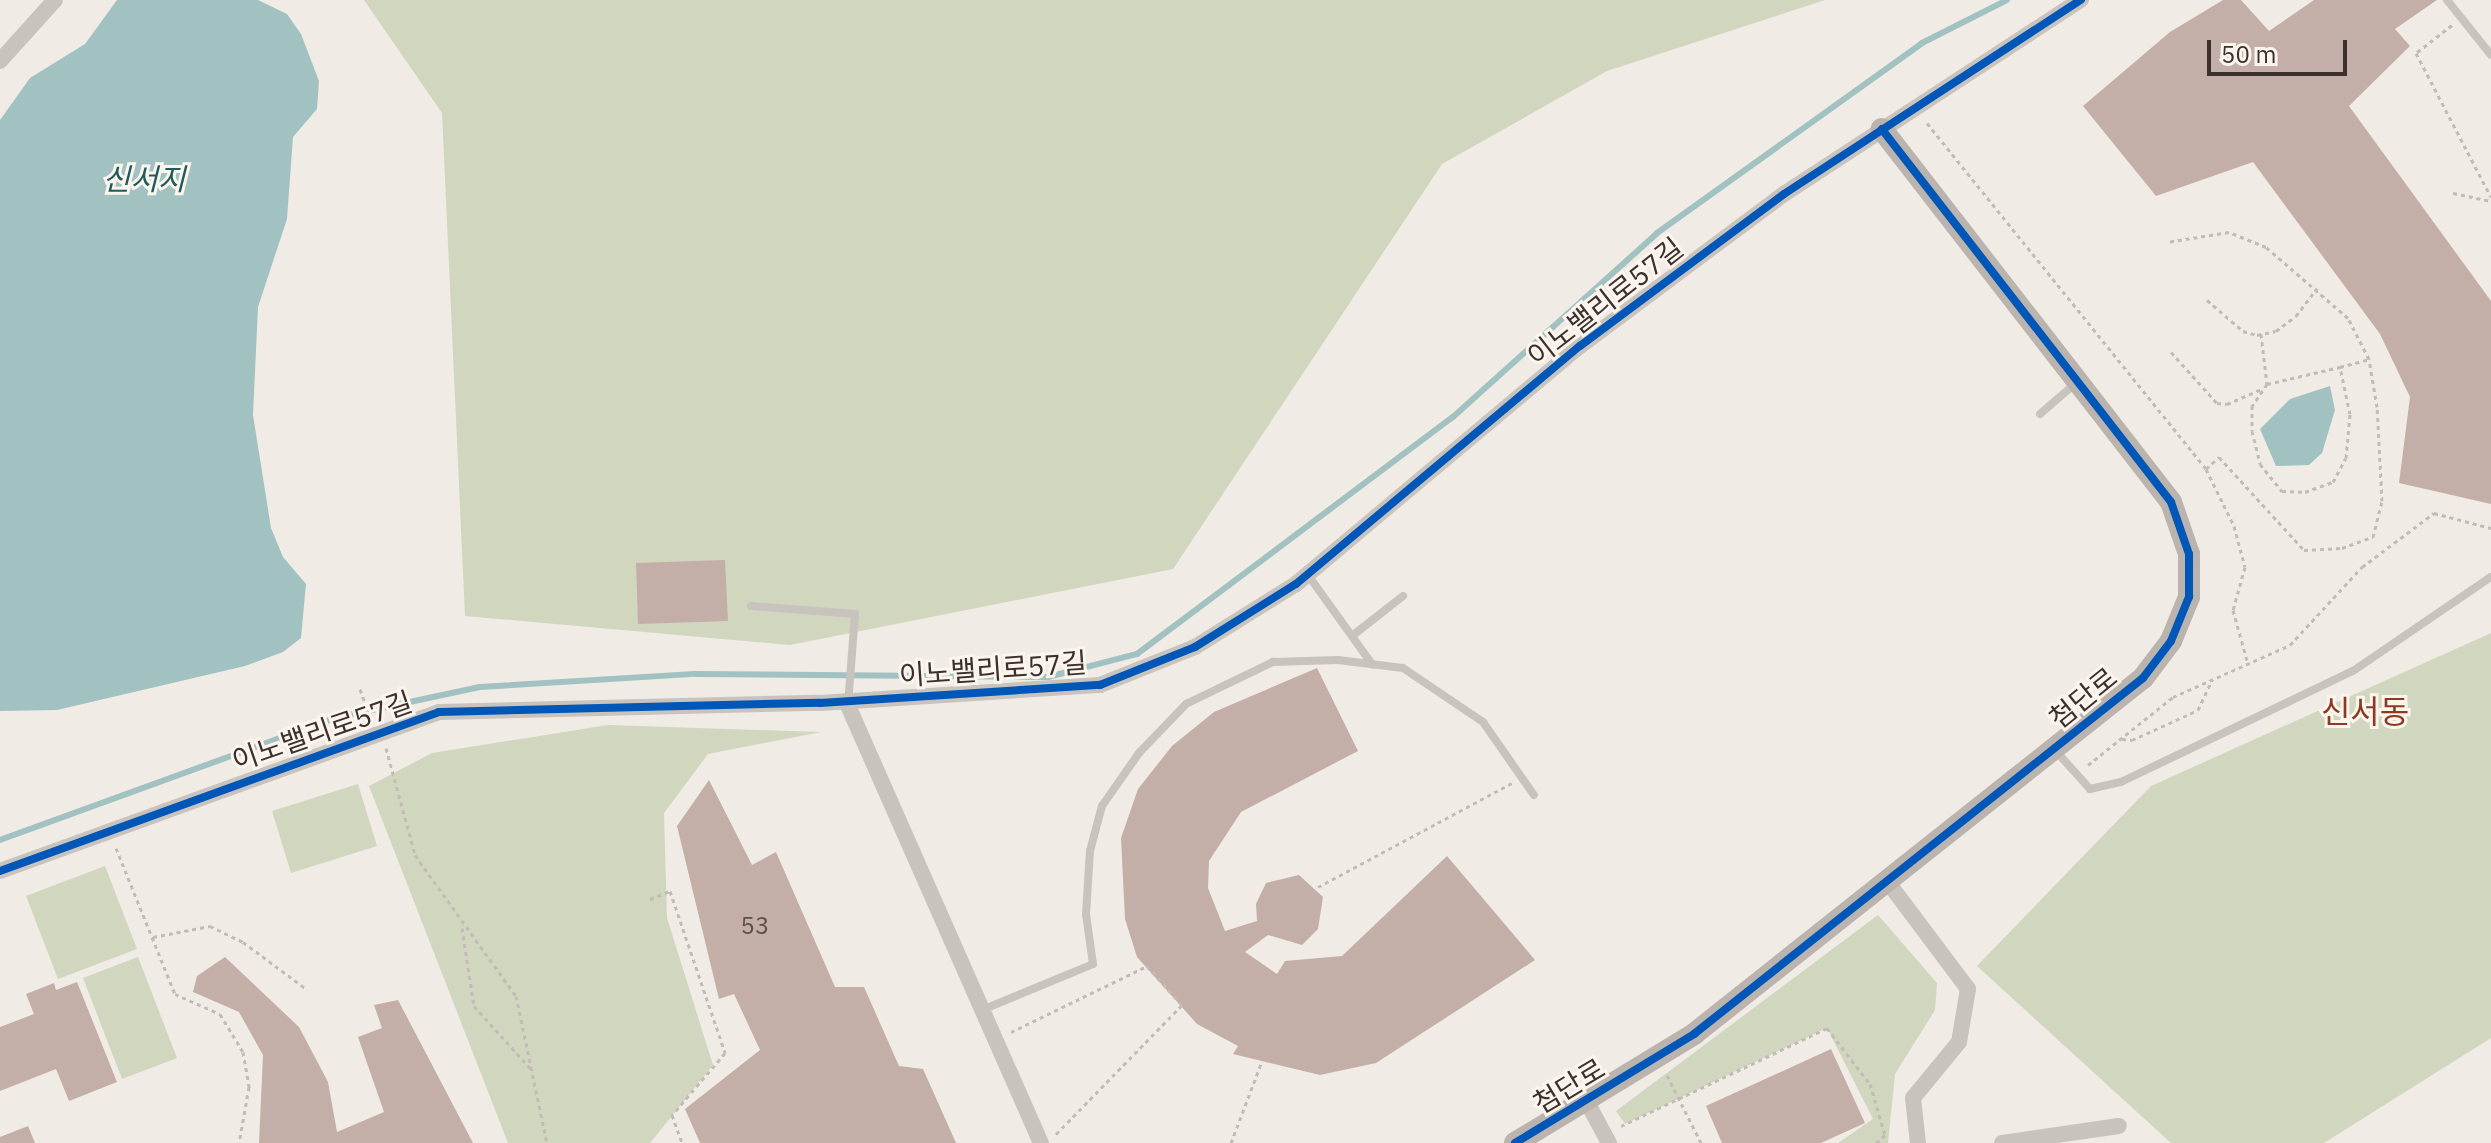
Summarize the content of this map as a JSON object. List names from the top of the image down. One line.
{"streets":{"street":["이노밸리로57길","첨단로"]},"crossings":[["이노밸리로57길","첨단로"]],"districts":["신서동"],"water":["신서지"],"house_numbers":["53"],"scale_bar":"50 m"}
